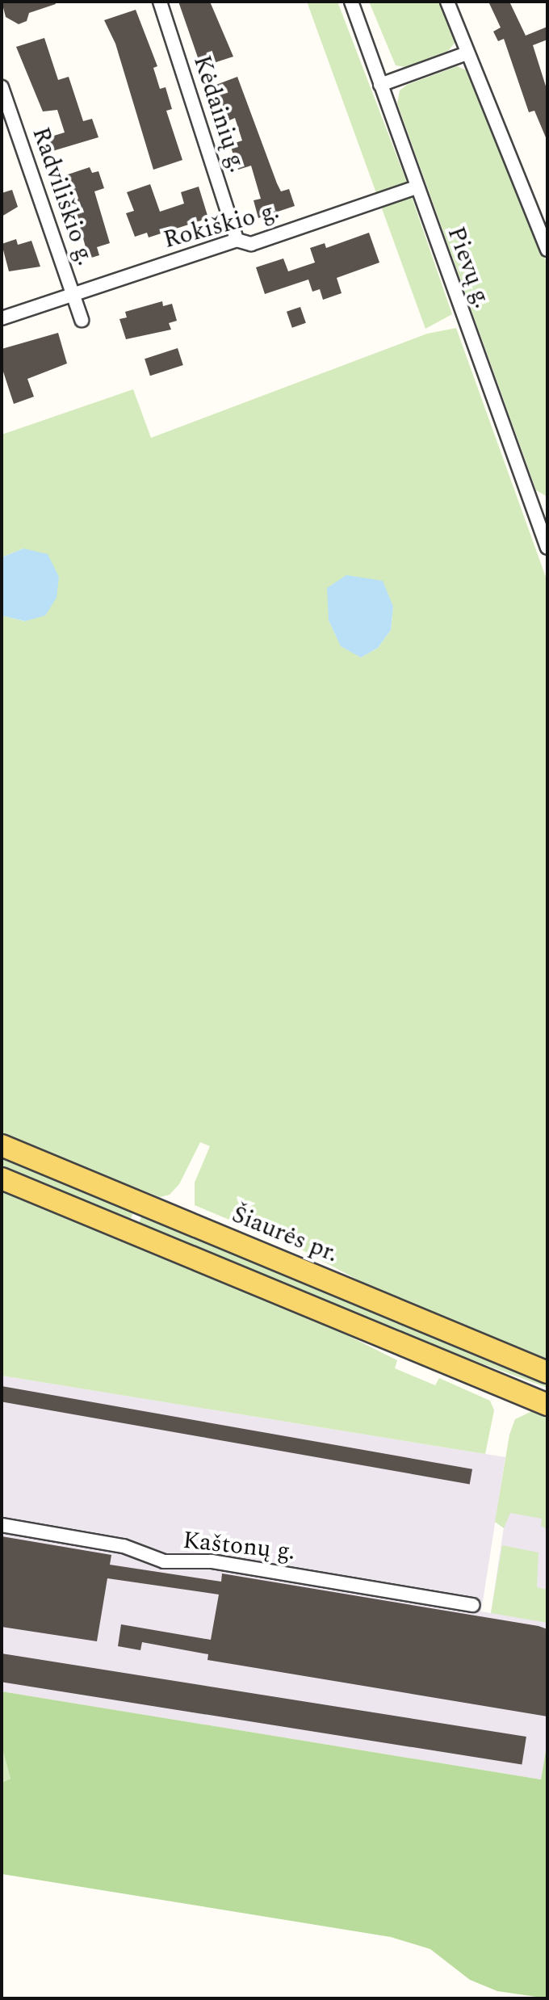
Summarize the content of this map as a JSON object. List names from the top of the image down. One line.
{"streets":{"main road":["Šiaurės pr."],"street":["Kėdainių g.","Radviliškio g.","Rokiškio g.","Pievų g.","Kaštonų g."]},"crossings":[["Kėdainių g.","Rokiškio g."],["Radviliškio g.","Rokiškio g."],["Rokiškio g.","Pievų g."]]}
